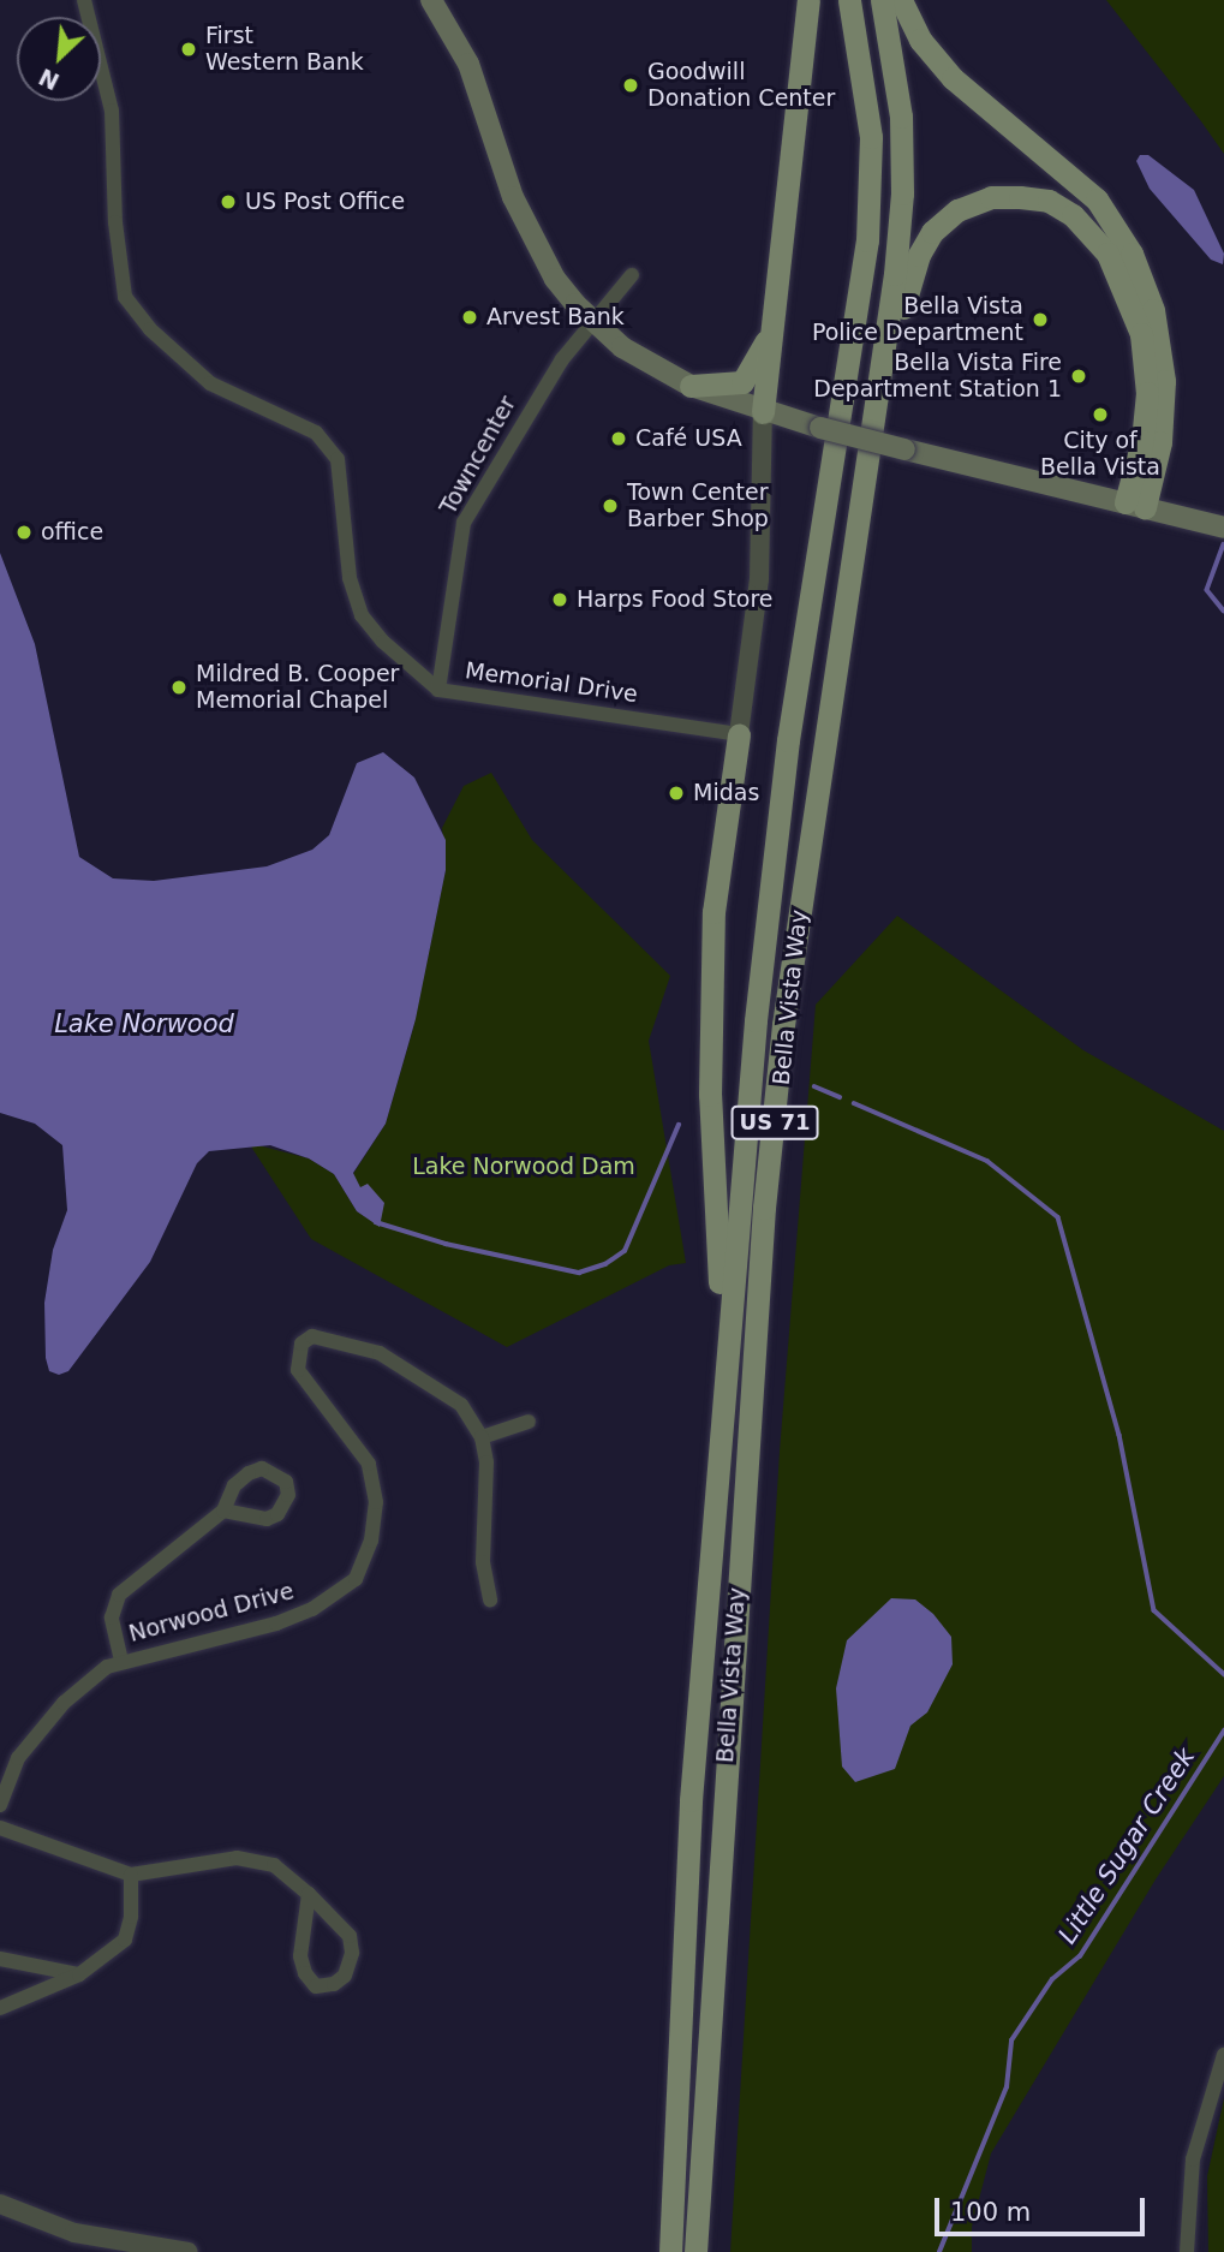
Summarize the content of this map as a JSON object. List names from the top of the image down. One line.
{"streets":{"main road":["Bella Vista Way","US 71"],"street":["Towncenter","Memorial Drive","Norwood Drive"]},"crossings":[["Towncenter","Memorial Drive"]],"water":["Lake Norwood","Little Sugar Creek"],"parks":["Lake Norwood Dam"],"places":["First Western Bank","Goodwill Donation Center","US Post Office","Arvest Bank","Bella Vista Police Department","Bella Vista Fire Department Station 1","City of Bella Vista","Café USA","Town Center Barber Shop","office","Harps Food Store","Mildred B. Cooper Memorial Chapel","Midas"],"scale_bar":"100 m","north":"bottom left"}
